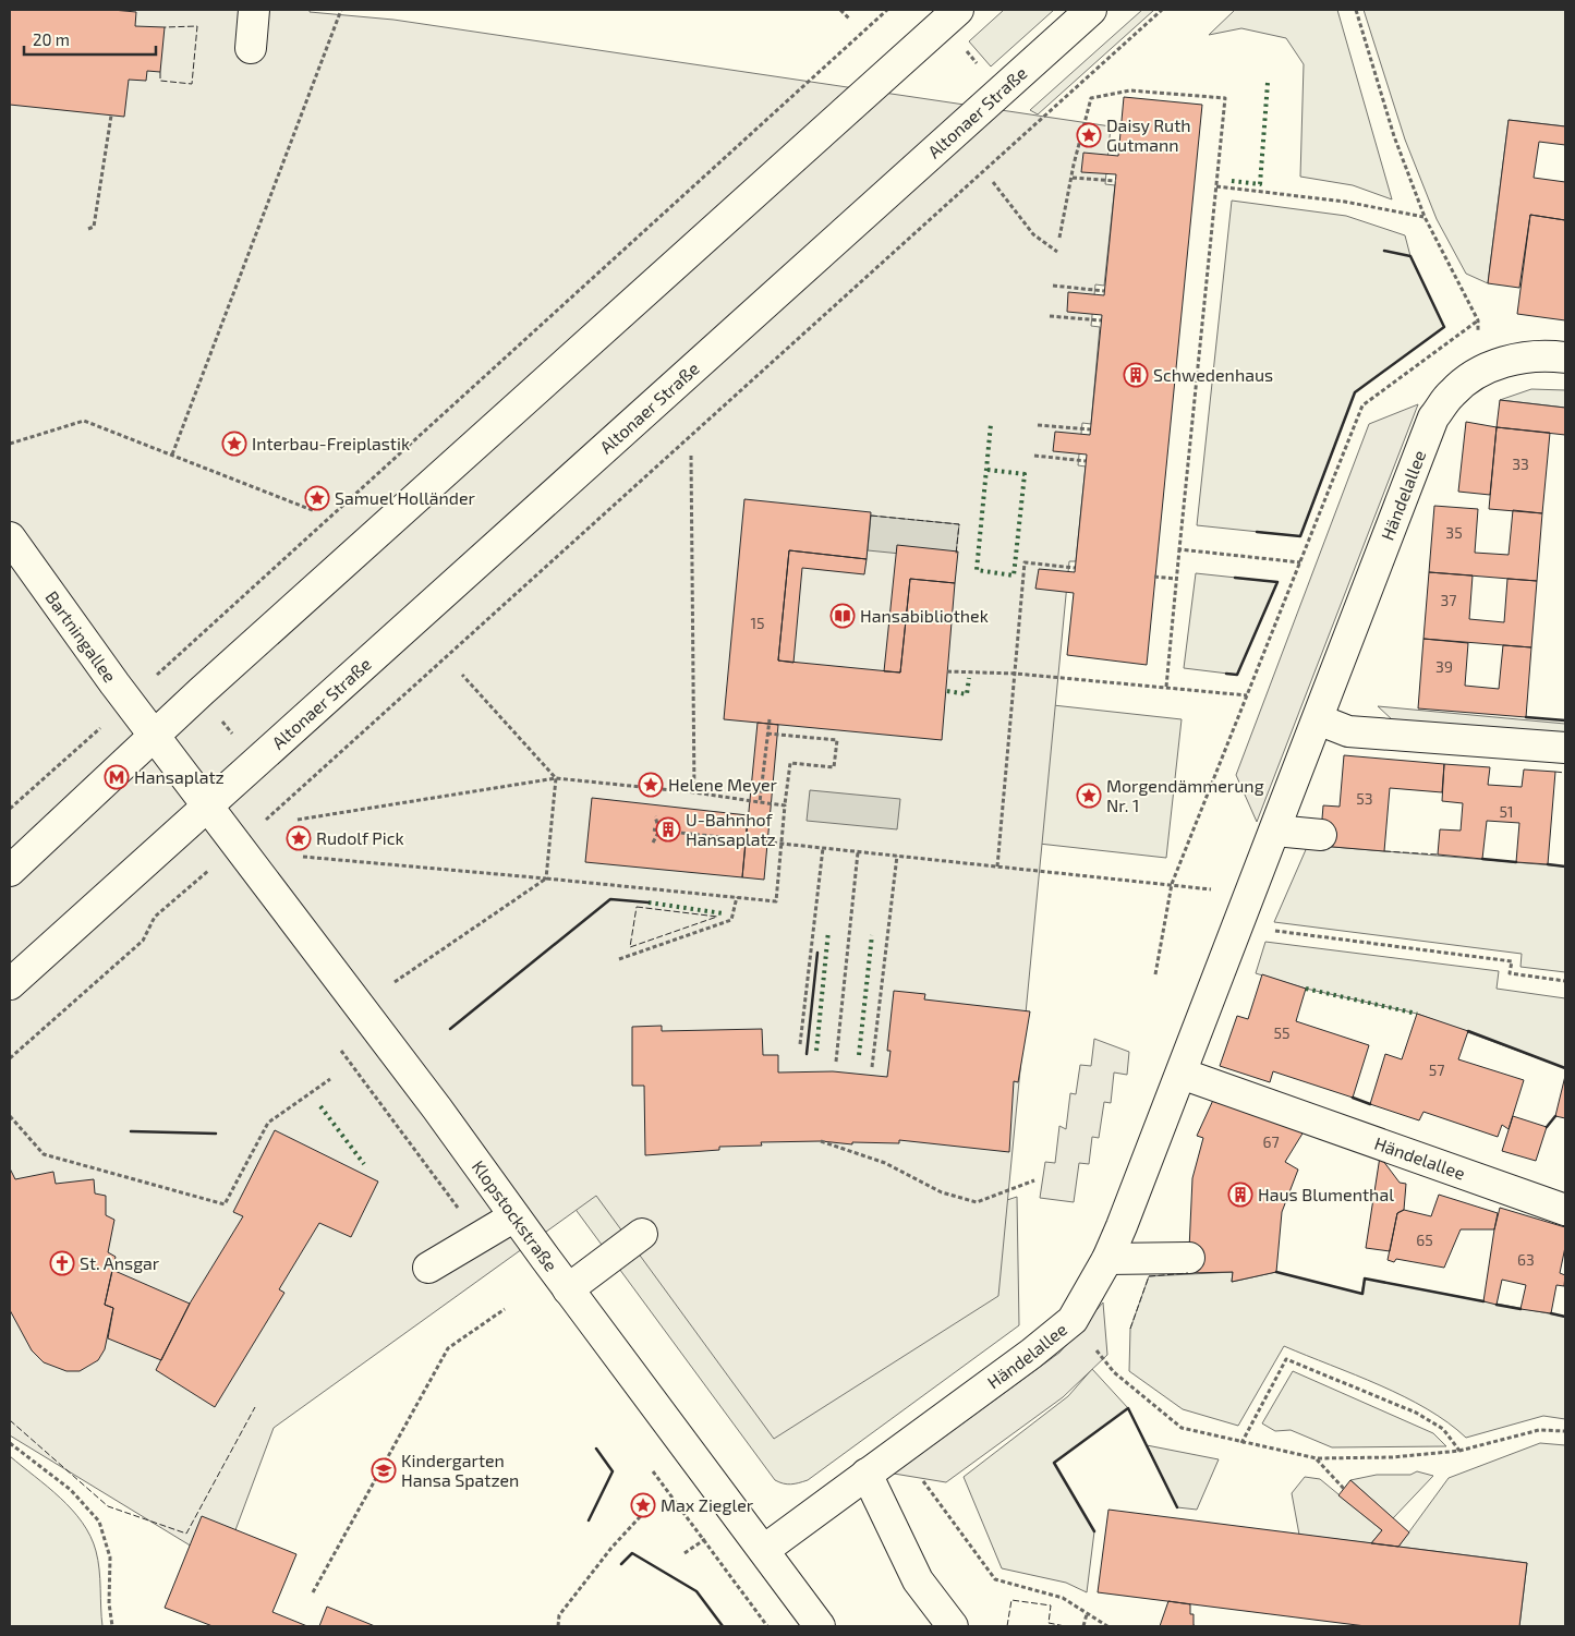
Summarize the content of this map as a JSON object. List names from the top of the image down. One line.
{"streets":{"street":["Altonaer Straße","Händelallee","Bartningallee","Klopstockstraße"]},"crossings":[["Altonaer Straße","Klopstockstraße"],["Händelallee","Klopstockstraße"]],"places":{"place":["Daisy Ruth Gutmann","Interbau-Freiplastik","Samuel Holländer","Helene Meyer","Morgendämmerung Nr. 1","Rudolf Pick","Max Ziegler"],"building":["Schwedenhaus","U-Bahnhof Hansaplatz","Haus Blumenthal"],"library":["Hansabibliothek"],"metro station":["Hansaplatz"],"church":["St. Ansgar"],"school or university":["Kindergarten Hansa Spatzen"]},"house_numbers":["33","35","37","15","39","53","51","55","57","67","65","63"],"scale_bar":"20 m"}
